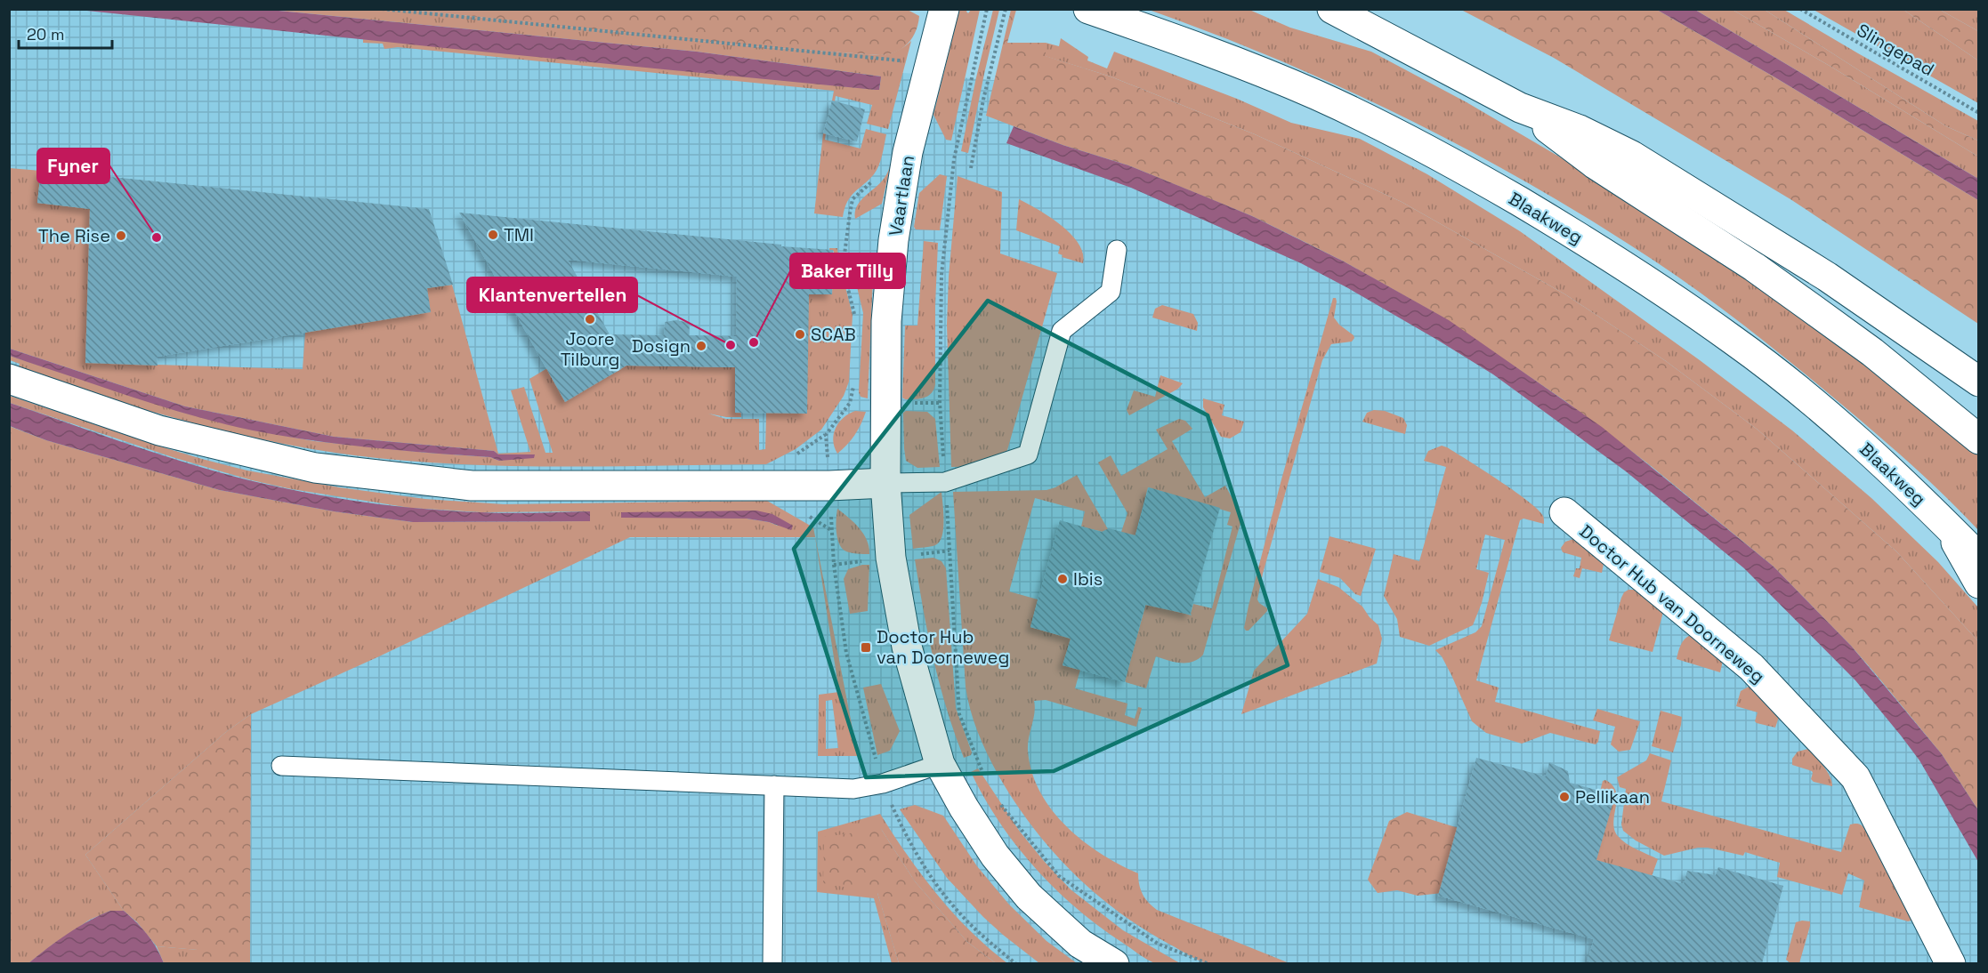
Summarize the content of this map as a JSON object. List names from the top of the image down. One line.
{"streets":{"street":["Vaartlaan","Blaakweg","Doctor Hub van Doorneweg"],"path":["Slingepad"]},"places":{"other":["TMI","The Rise","Fyner","Joore Tilburg","SCAB","Baker Tilly","Klantenvertellen","Dosign","Ibis","Pellikaan"],"transit":["Doctor Hub van Doorneweg"]},"scale_bar":"20 m"}
